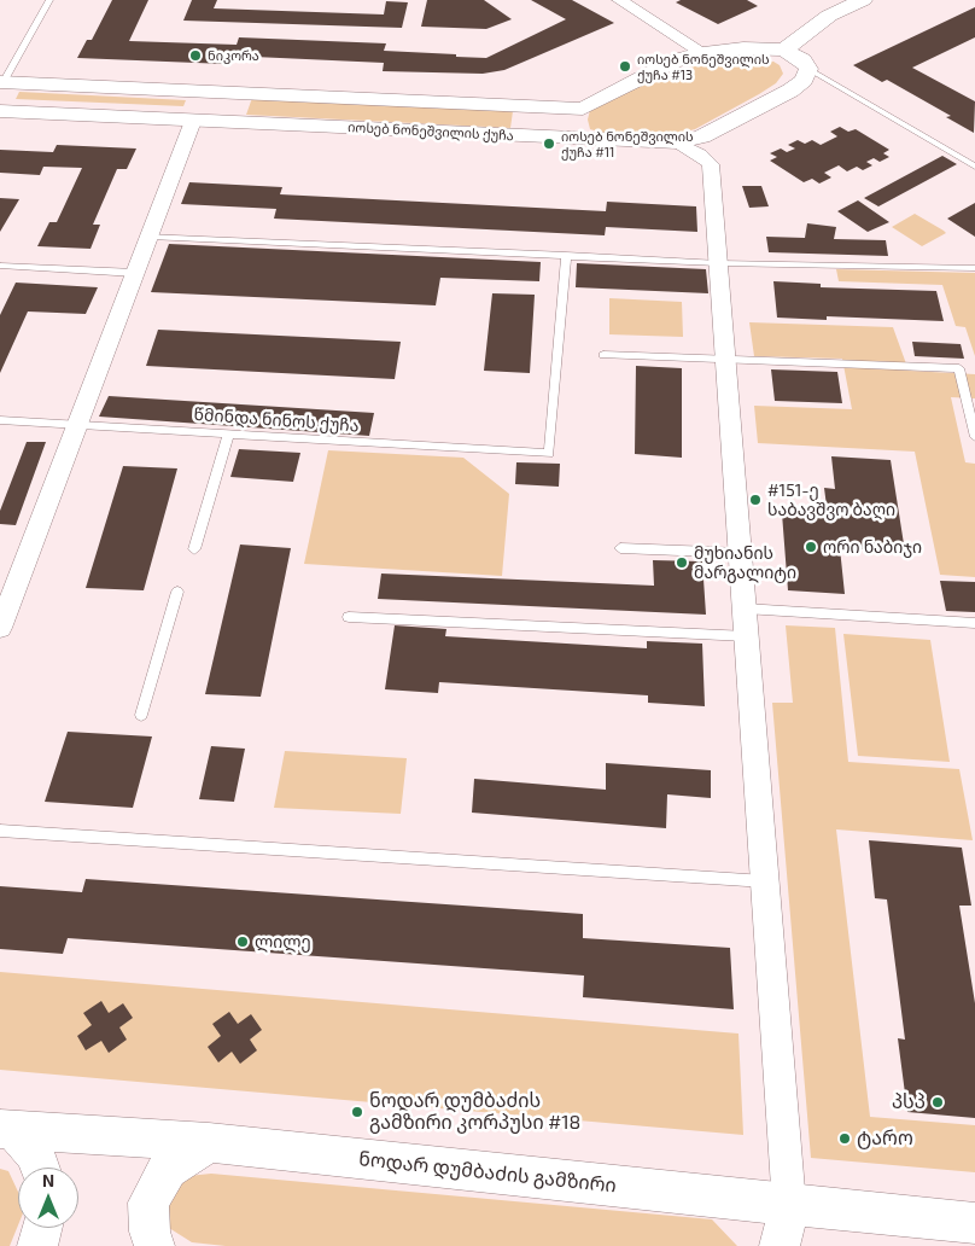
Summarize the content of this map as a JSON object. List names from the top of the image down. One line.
{"streets":{"street":["იოსებ ნონეშვილის ქუჩა","ნოდარ დუმბაძის გამზირი"],"lane":["წმინდა ნინოს ქუჩა"]},"places":["ნიკორა","იოსებ ნონეშვილის ქუჩა #13","იოსებ ნონეშვილის ქუჩა #11","#151-ე საბავშვო ბაღი","ორი ნაბიჯი","მუხიანის მარგალიტი","ლილე","პსპ","ნოდარ დუმბაძის გამზირი კორპუსი #18","ტარო"],"north":"top"}
